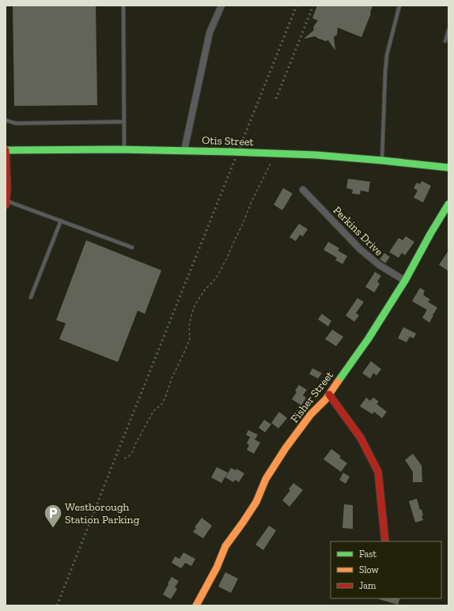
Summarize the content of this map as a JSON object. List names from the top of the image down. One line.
{"streets":{"street":["Otis Street","Perkins Drive","Fisher Street"]},"crossings":[["Perkins Drive","Fisher Street"]],"places":{"parking":["Westborough Station Parking"]},"legend":["Fast","Slow","Jam"]}
